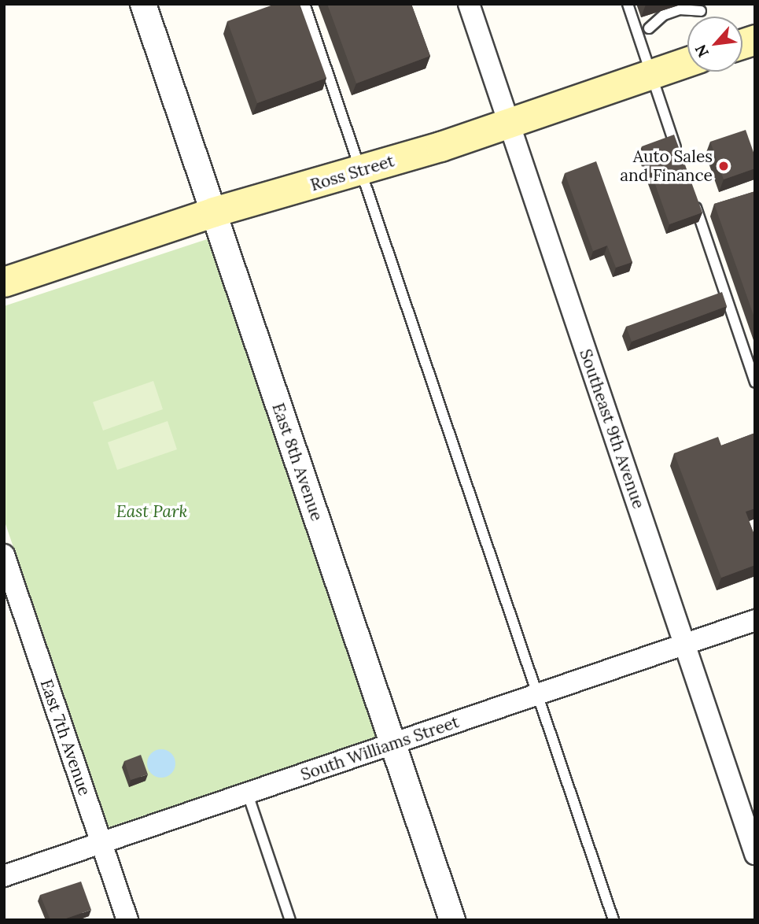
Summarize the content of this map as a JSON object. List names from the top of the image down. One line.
{"streets":{"main road":["Ross Street"],"street":["Southeast 9th Avenue","East 8th Avenue","East 7th Avenue","South Williams Street"]},"crossings":[["Ross Street","Southeast 9th Avenue"],["Ross Street","East 8th Avenue"],["Southeast 9th Avenue","South Williams Street"],["East 8th Avenue","South Williams Street"],["East 7th Avenue","South Williams Street"]],"parks":["East Park"],"places":["Auto Sales and Finance"],"north":"bottom left"}
